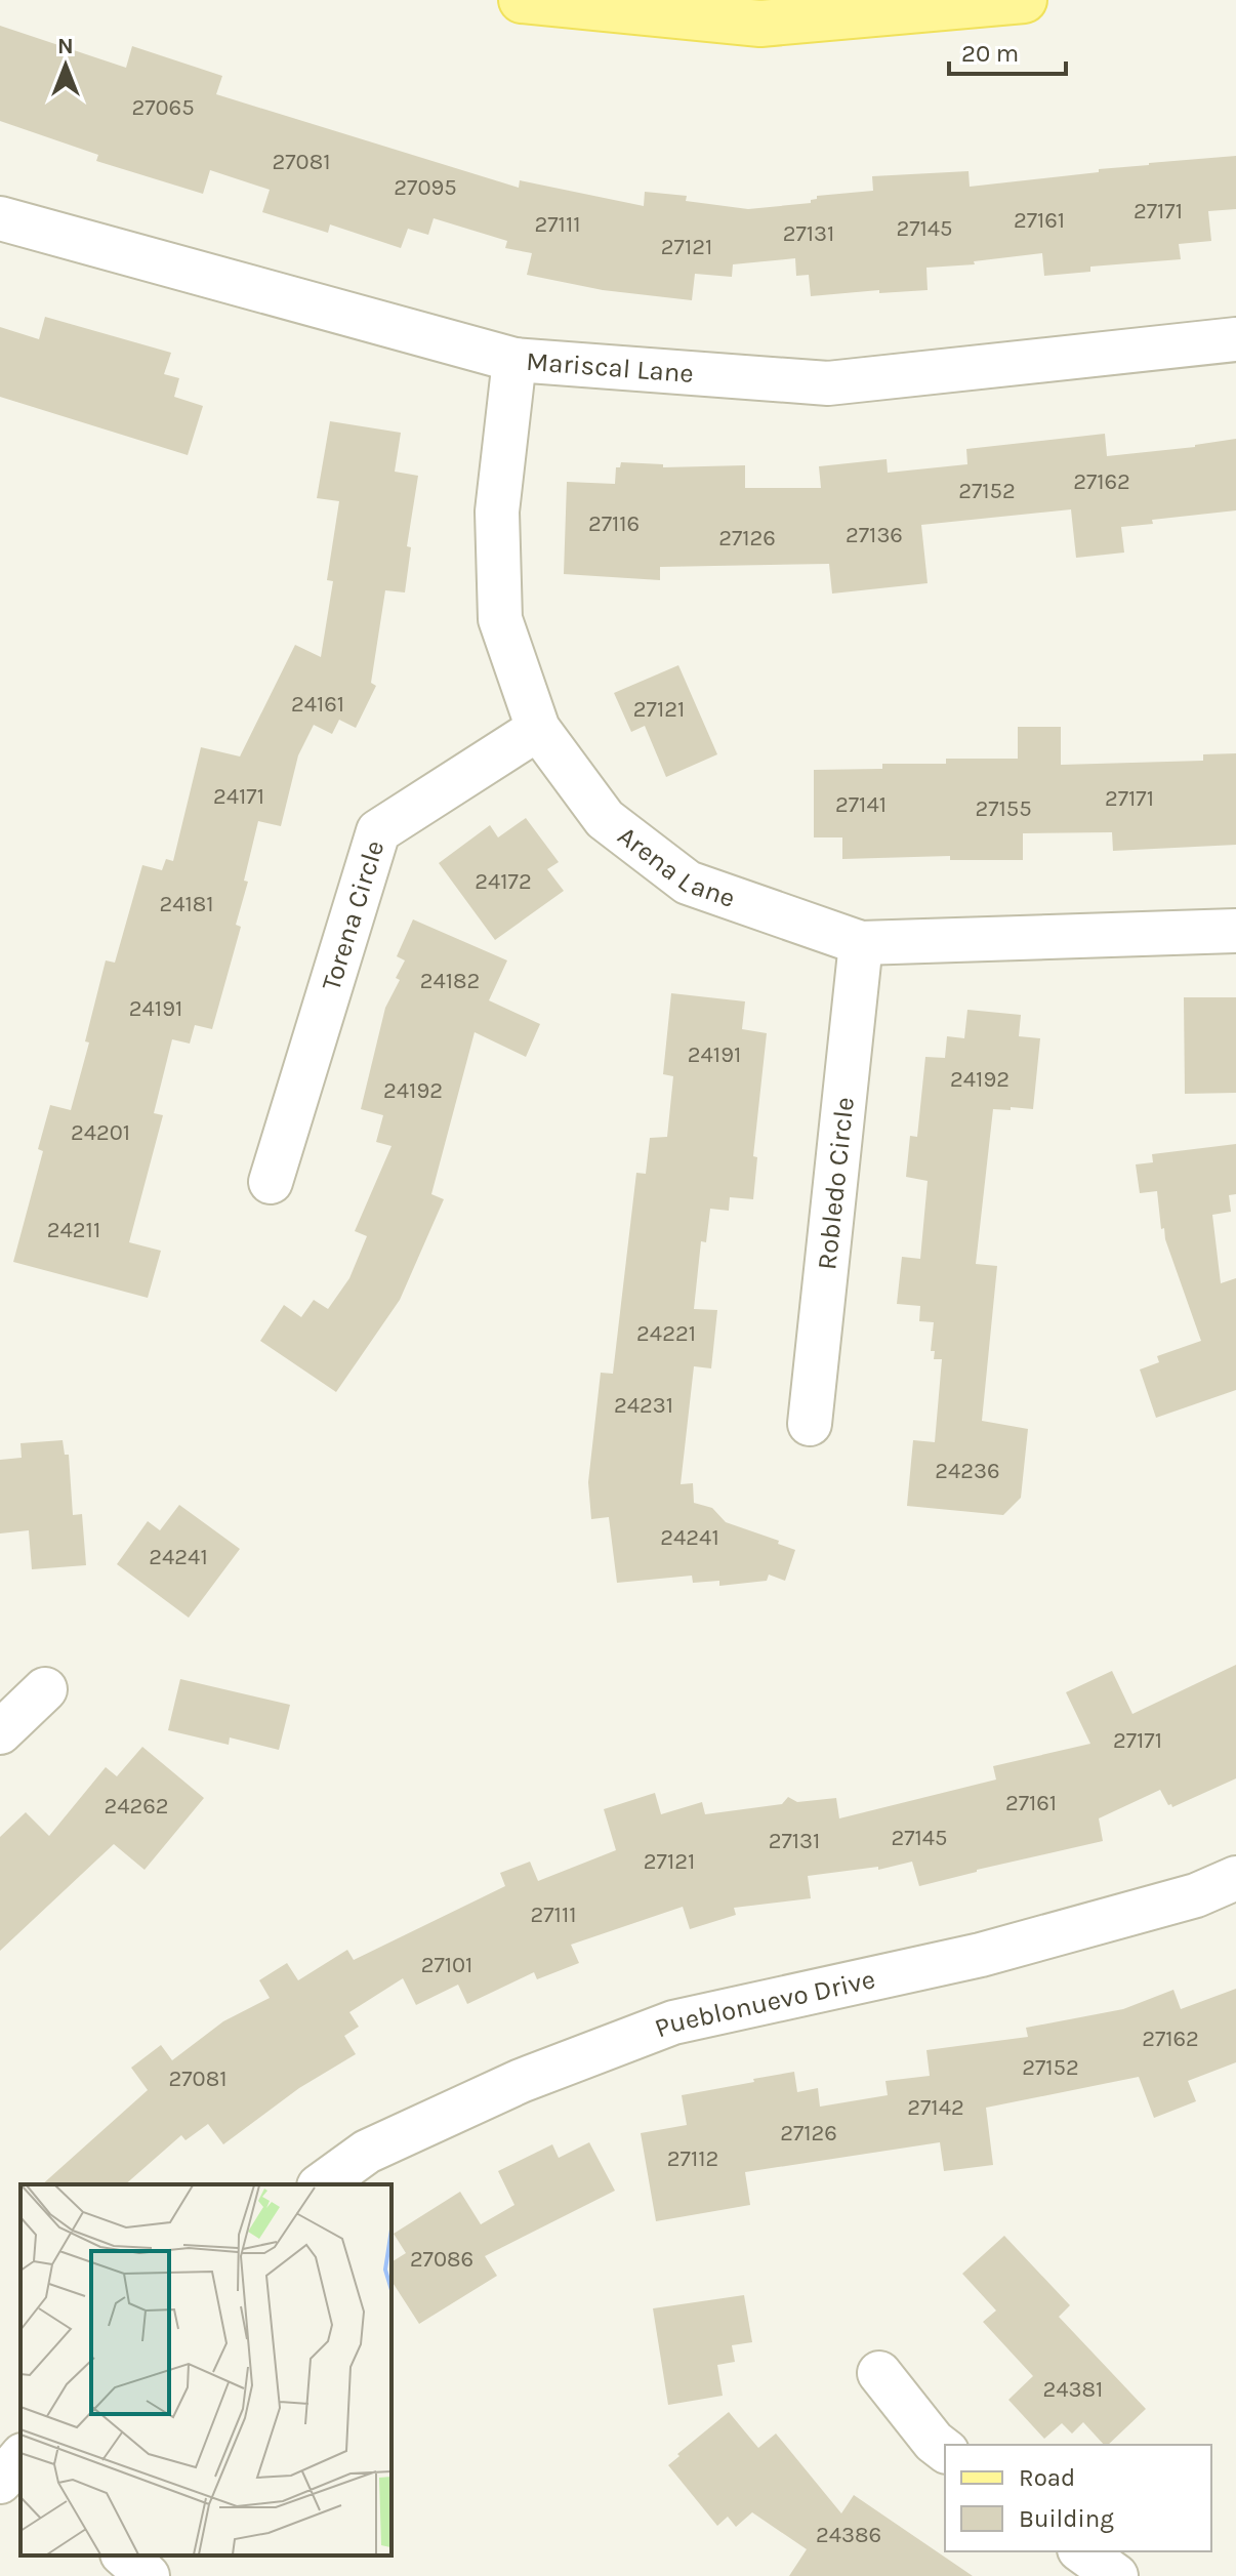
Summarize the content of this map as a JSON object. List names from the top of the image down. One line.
{"streets":{"street":["Mariscal Lane","Arena Lane","Torena Circle","Robledo Circle","Pueblonuevo Drive"]},"crossings":[["Mariscal Lane","Arena Lane"],["Arena Lane","Torena Circle"],["Arena Lane","Robledo Circle"]],"house_numbers":["27065","27081","27095","27171","27161","27111","27145","27131","27121","27162","27152","27116","27136","27126","24161","27121","24171","27171","27141","27155","24172","24181","24182","24191","24191","24192","24192","24201","24211","24221","24231","24236","24241","24241","27171","27161","24262","27145","27131","27121","27111","27101","27162","27152","27081","27142","27126","27112","27086","24381","24386"],"legend":["Road","Building"],"scale_bar":"20 m","north":"top"}
